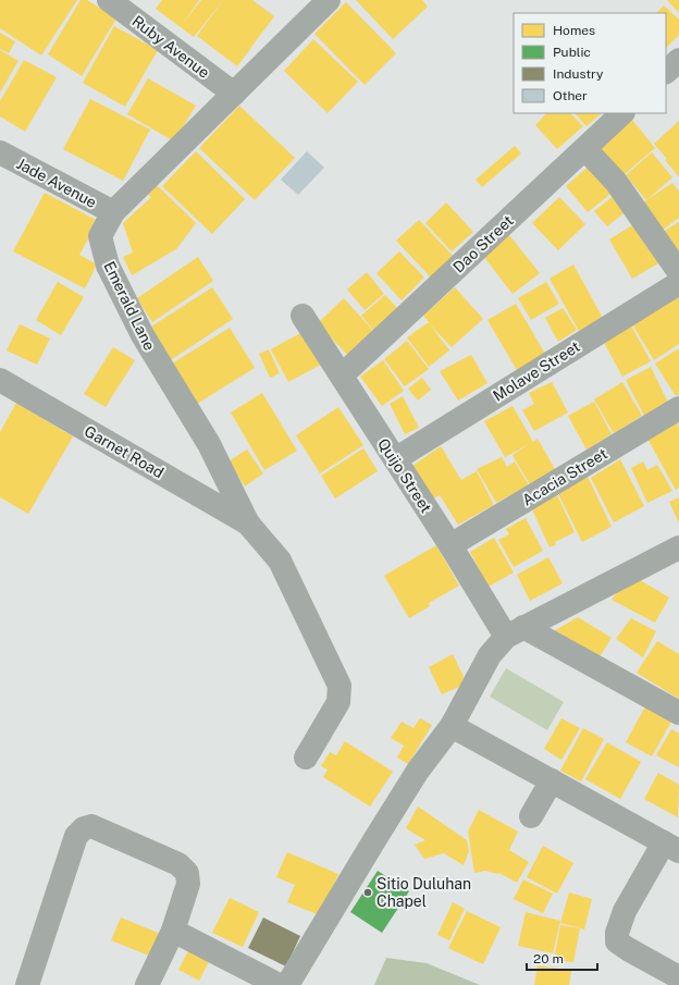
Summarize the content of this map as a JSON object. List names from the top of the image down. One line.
{"streets":{"street":["Ruby Avenue","Jade Avenue","Dao Street","Emerald Lane","Molave Street","Garnet Road","Quijo Street","Acacia Street"]},"crossings":[["Ruby Avenue","Emerald Lane"],["Jade Avenue","Emerald Lane"],["Dao Street","Quijo Street"],["Emerald Lane","Garnet Road"],["Molave Street","Quijo Street"],["Quijo Street","Acacia Street"]],"places":["Sitio Duluhan Chapel"],"legend":["Homes","Public","Industry","Other"],"scale_bar":"20 m"}
